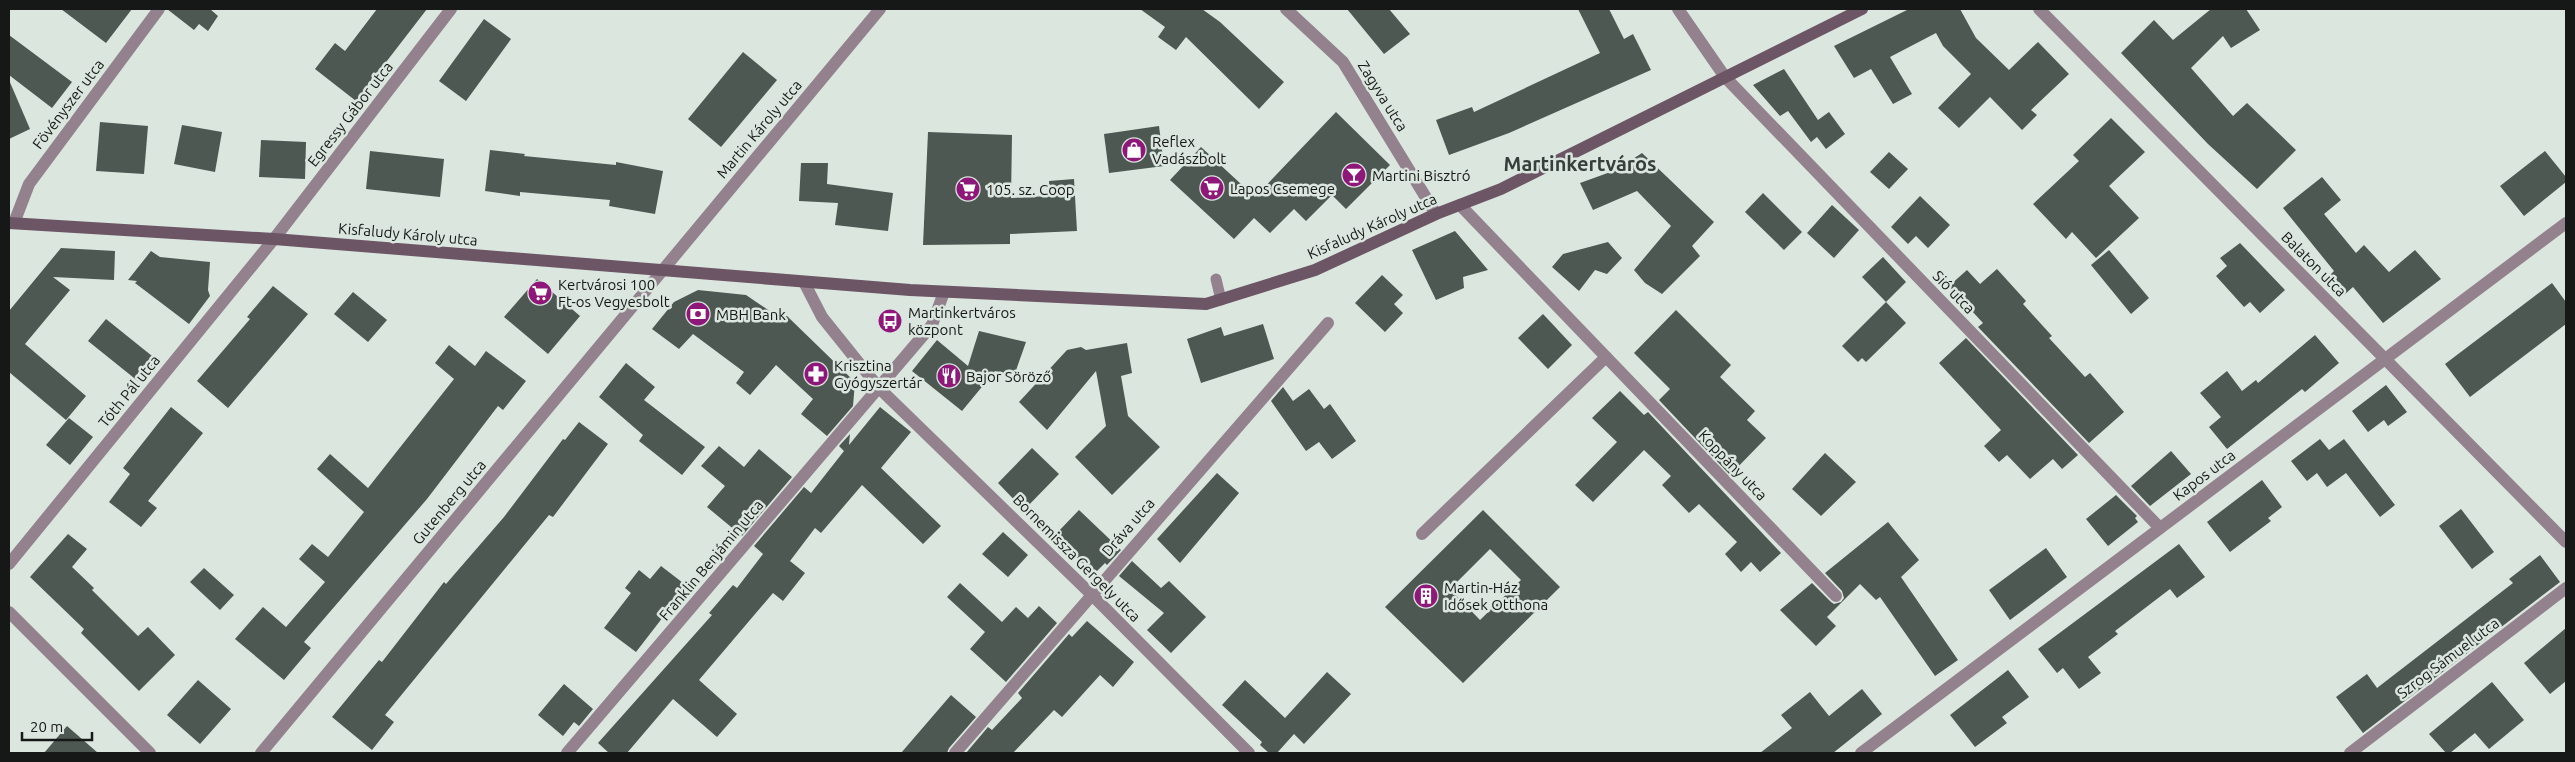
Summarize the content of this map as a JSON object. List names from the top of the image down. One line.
{"streets":{"main road":["Kisfaludy Károly utca"],"street":["Zagyva utca","Fövényszer utca","Egressy Gábor utca","Martin Károly utca","Balaton utca","Sió utca","Tóth Pál utca","Koppány utca","Kapos utca","Gutenberg utca","Dráva utca","Bornemissza Gergely utca","Franklin Benjámin utca","Szrog Sámuel utca"]},"crossings":[["Zagyva utca","Kisfaludy Károly utca"],["Fövényszer utca","Kisfaludy Károly utca"],["Egressy Gábor utca","Kisfaludy Károly utca"],["Egressy Gábor utca","Tóth Pál utca"],["Martin Károly utca","Kisfaludy Károly utca"],["Martin Károly utca","Gutenberg utca"],["Kisfaludy Károly utca","Sió utca"],["Kisfaludy Károly utca","Tóth Pál utca"],["Kisfaludy Károly utca","Koppány utca"],["Kisfaludy Károly utca","Gutenberg utca"],["Balaton utca","Kapos utca"],["Sió utca","Kapos utca"],["Dráva utca","Bornemissza Gergely utca"],["Bornemissza Gergely utca","Franklin Benjámin utca"]],"districts":["Martinkertváros"],"places":{"shop":["Reflex Vadászbolt"],"bar":["Martini Bisztró"],"supermarket":["Lapos Csemege","105. sz. Coop","Kertvárosi 100 Ft-os Vegyesbolt"],"bank":["MBH Bank"],"bus stop":["Martinkertváros központ"],"pharmacy":["Krisztina Gyógyszertár"],"restaurant":["Bajor Söröző"],"building":["Martin-Ház Idősek Otthona"]},"scale_bar":"20 m"}
